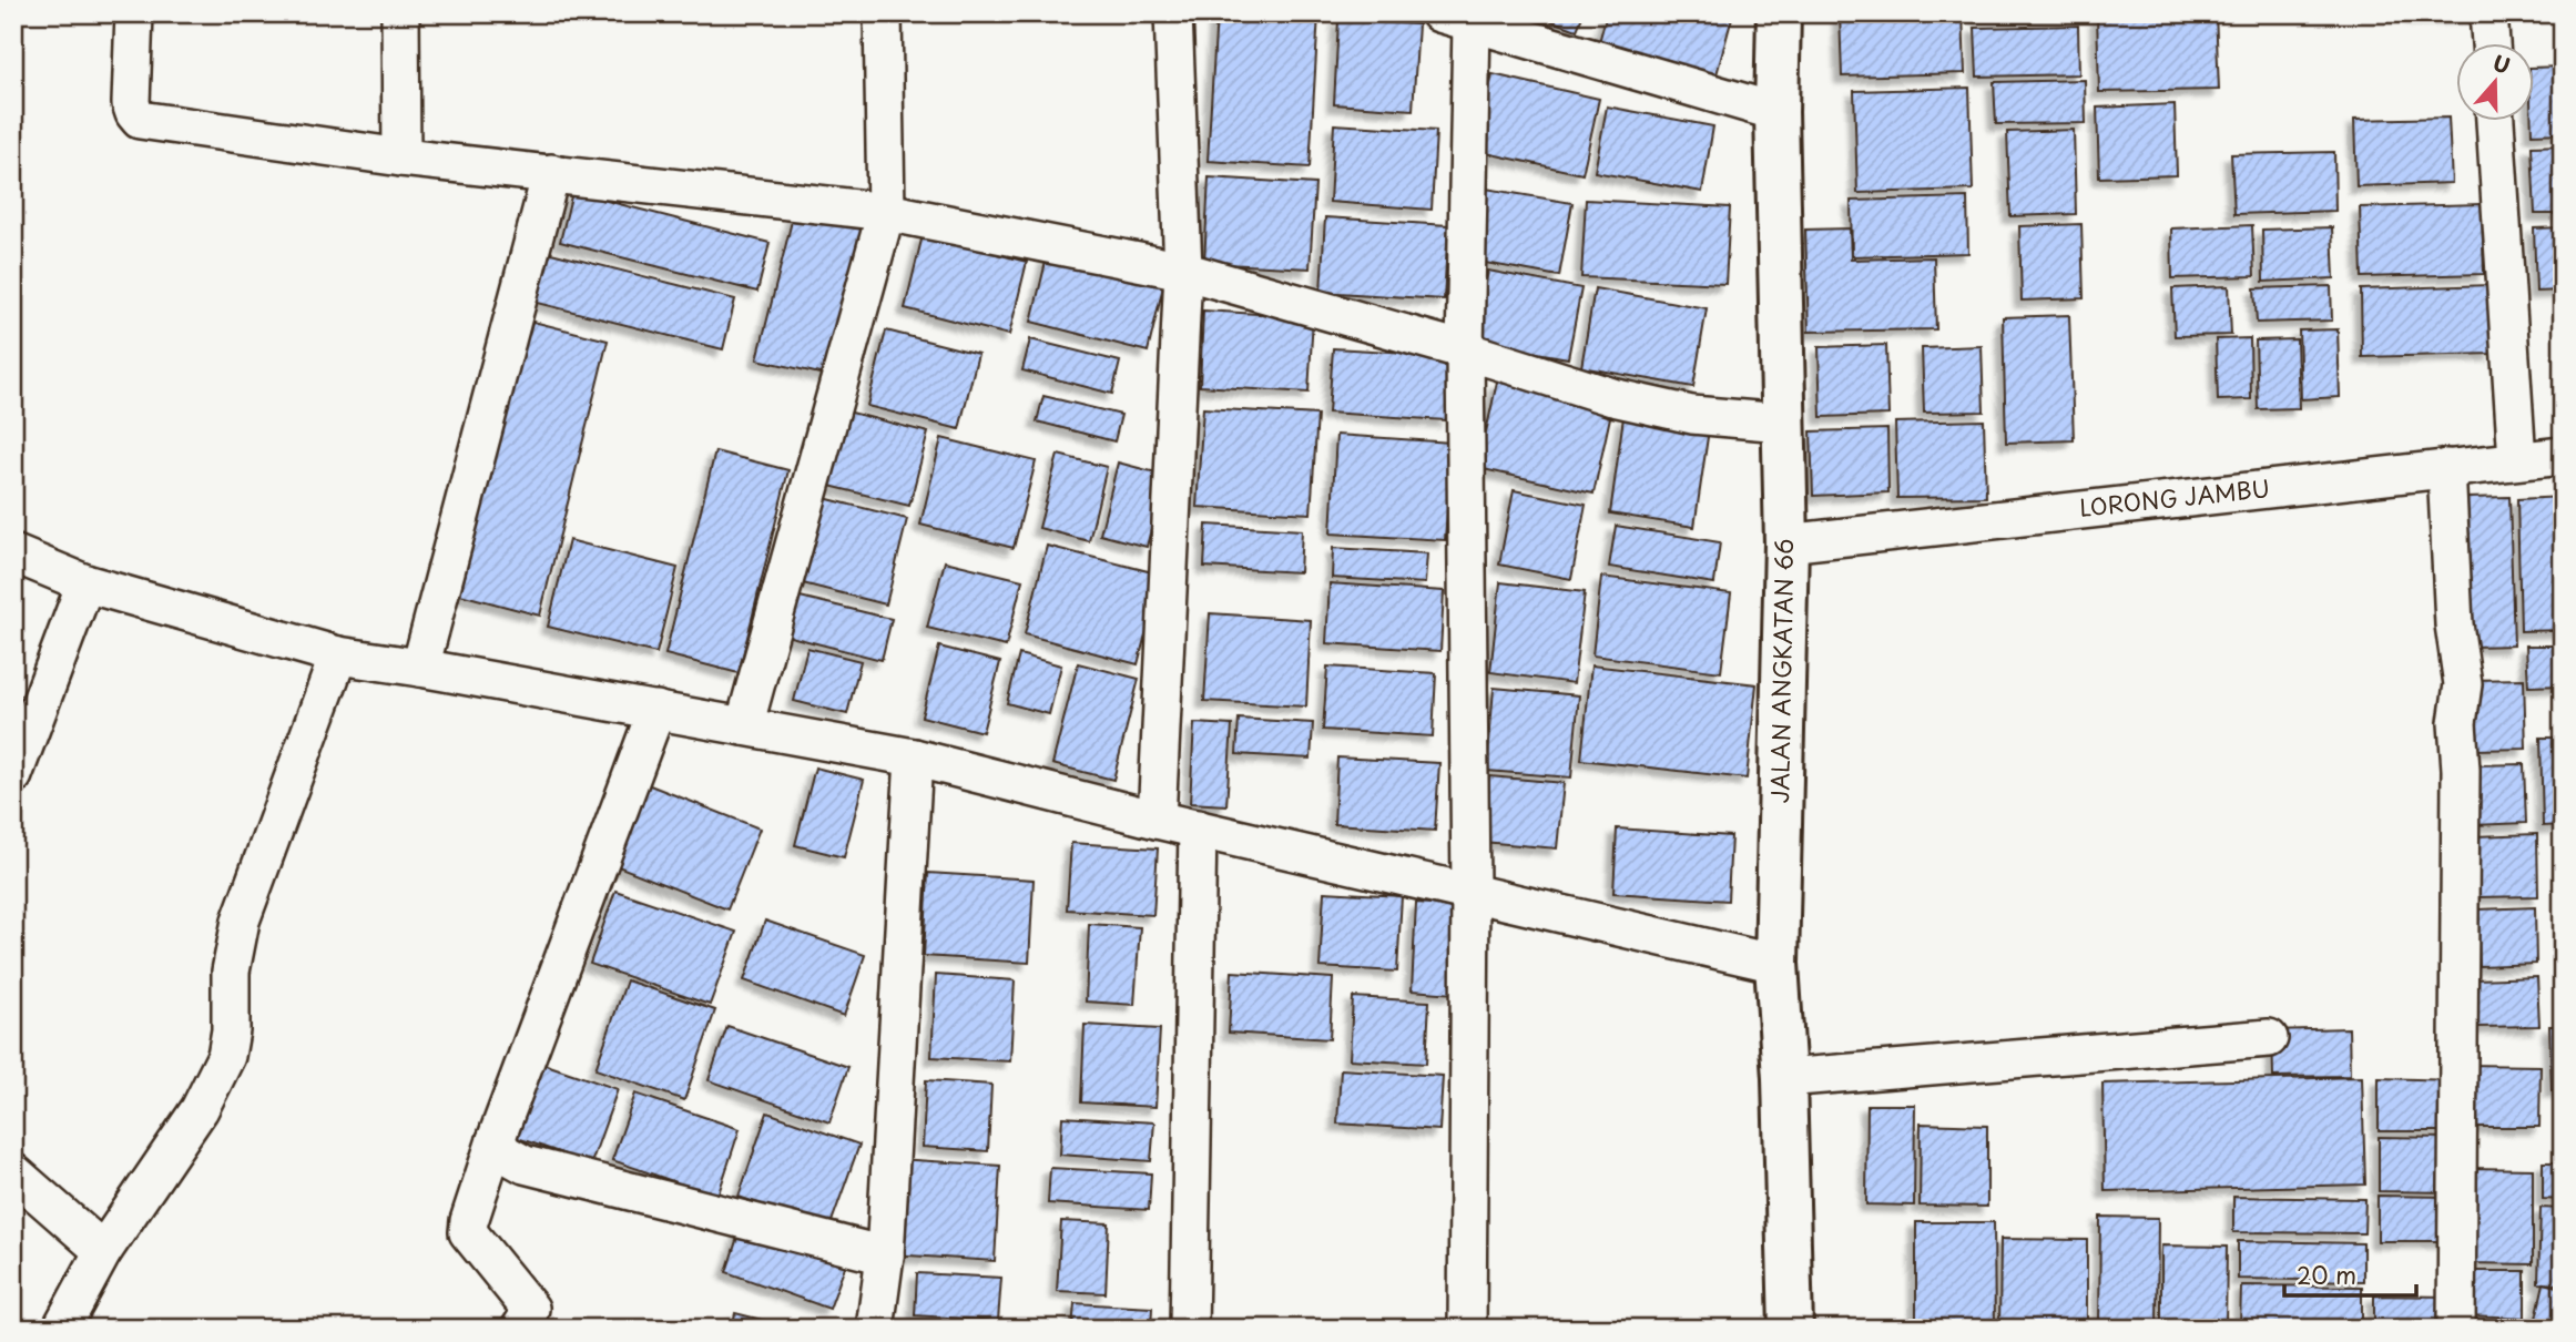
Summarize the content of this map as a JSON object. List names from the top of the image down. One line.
{"streets":{"street":["LORONG JAMBU","JALAN ANGKATAN 66"]},"crossings":[["LORONG JAMBU","JALAN ANGKATAN 66"]],"scale_bar":"20 m","north":"top"}
